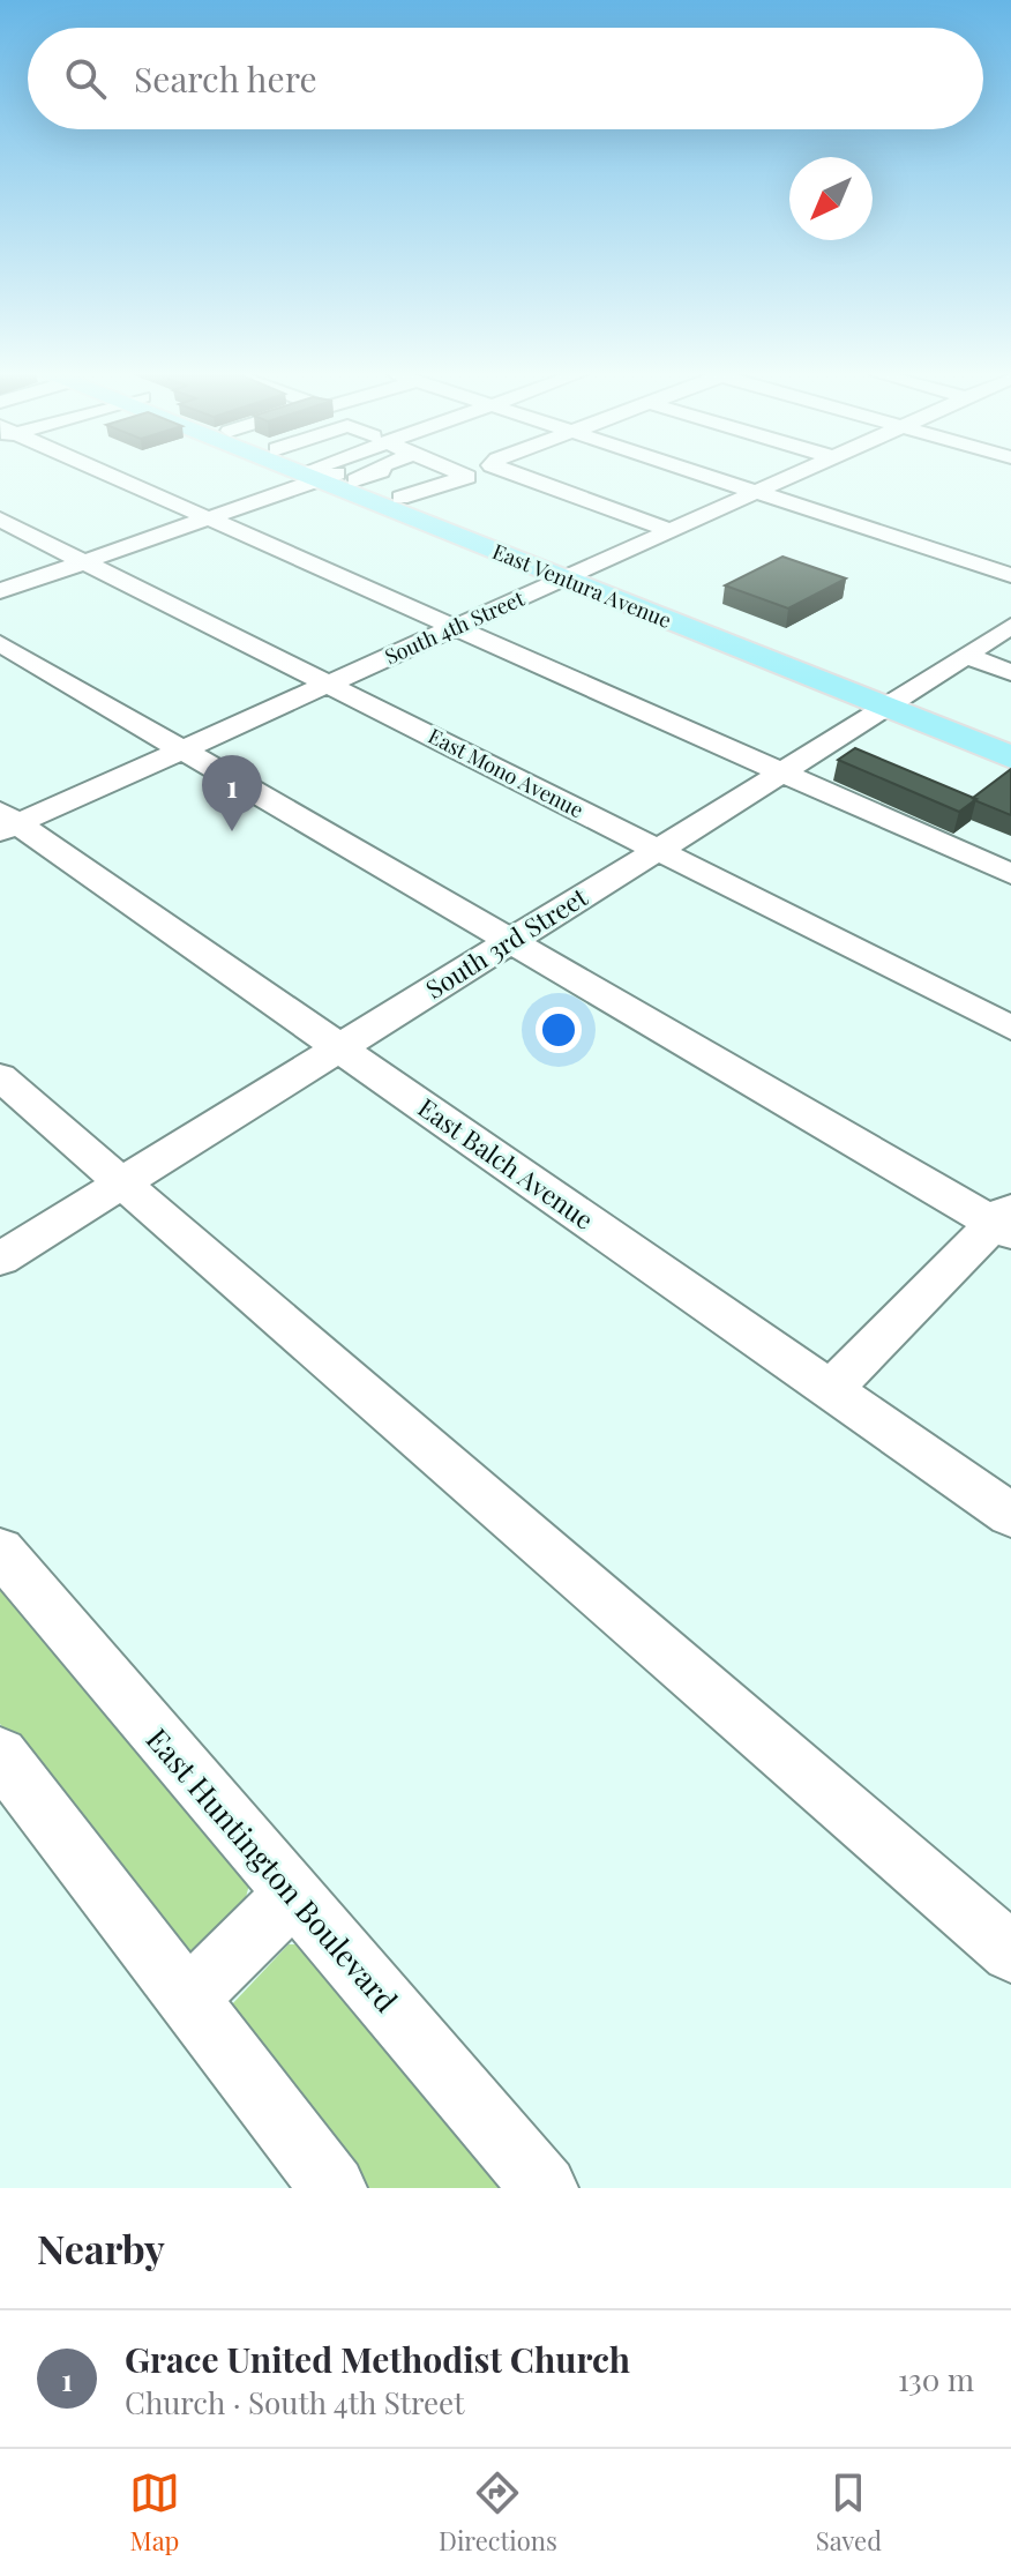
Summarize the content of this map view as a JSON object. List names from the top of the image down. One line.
{"streets":{"main road":["East Ventura Avenue"],"street":["South 4th Street","East Mono Avenue","South 3rd Street","East Balch Avenue","East Huntington Boulevard"]},"crossings":[["East Ventura Avenue","South 4th Street"],["East Ventura Avenue","South 3rd Street"],["South 4th Street","East Mono Avenue"],["South 4th Street","East Balch Avenue"],["East Mono Avenue","South 3rd Street"],["South 3rd Street","East Balch Avenue"]],"north":"bottom left","page":{"search":"Search here","pins":"1","heading":"Nearby","list":[{"mark":"1","name":"Grace United Methodist Church","note":"Church · South 4th Street","value":"130 m"}],"nav":["Map","Directions","Saved"]}}
